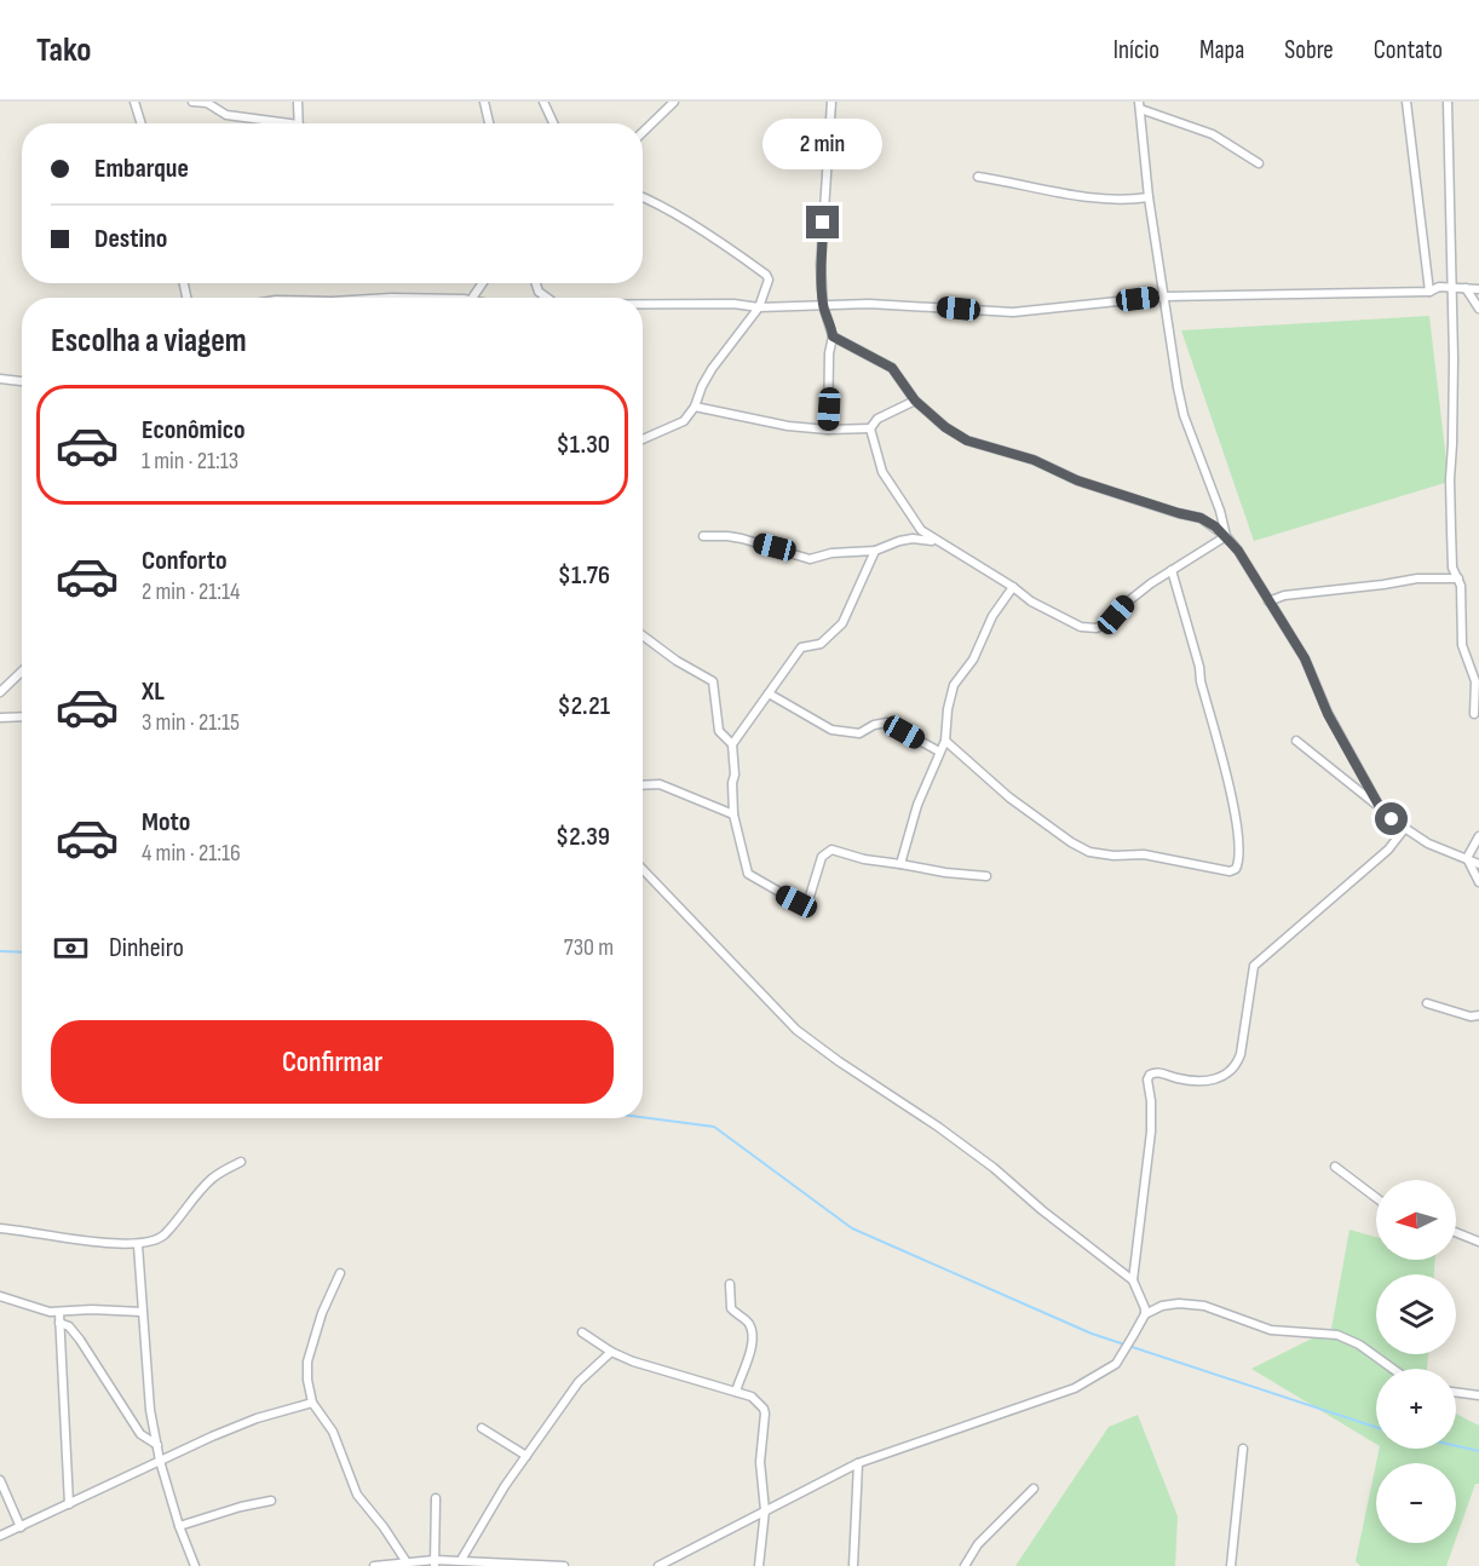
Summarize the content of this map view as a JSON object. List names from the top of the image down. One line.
{"north":"left","page":{"header":"Tako","nav":["Início","Mapa","Sobre","Contato"],"bubble":"2 min","banner":["Embarque","Destino"],"heading":"Escolha a viagem","list":[{"name":"Econômico","note":"1 min · 21:13","value":"$1.30"},{"name":"Conforto","note":"2 min · 21:14","value":"$1.76"},{"name":"XL","note":"3 min · 21:15","value":"$2.21"},{"name":"Moto","note":"4 min · 21:16","value":"$2.39"}],"pay":["Dinheiro","730 m"],"buttons":"Confirmar","map_buttons":["+","−"]}}
